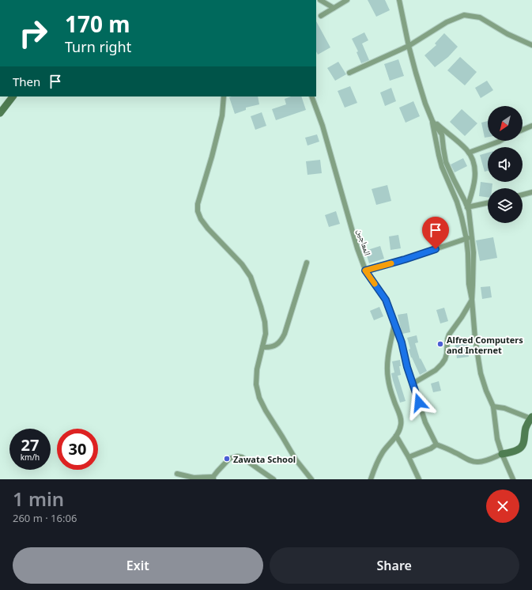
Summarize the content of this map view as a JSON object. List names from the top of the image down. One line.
{"streets":{"street":["المعاجين"]},"places":["Alfred Computers and Internet","Zawata School"],"north":"bottom left","page":{"turn":["170 m","Turn right"],"then":"Then","speed":"27 km/h","limit":"30","heading":["1 min","260 m · 16:06"],"buttons":["Exit","Share"]}}
